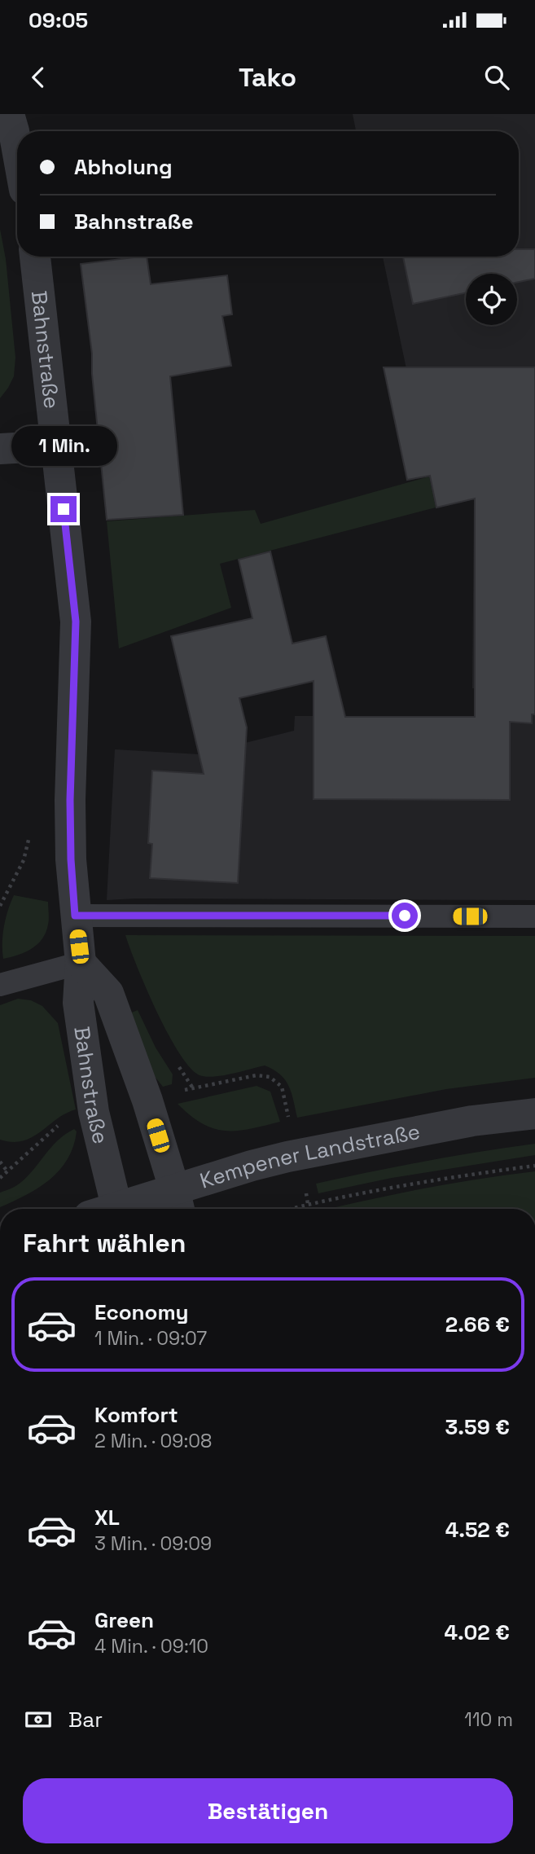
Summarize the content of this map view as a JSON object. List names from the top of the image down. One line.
{"streets":{"street":["Bahnstraße","Kempener Landstraße"]},"crossings":[["Bahnstraße","Kempener Landstraße"]],"page":{"status":"09:05","header":"Tako","banner":["Abholung","Bahnstraße"],"bubble":"1 Min.","heading":"Fahrt wählen","list":[{"name":"Economy","note":"1 Min. · 09:07","value":"2.66 €"},{"name":"Komfort","note":"2 Min. · 09:08","value":"3.59 €"},{"name":"XL","note":"3 Min. · 09:09","value":"4.52 €"},{"name":"Green","note":"4 Min. · 09:10","value":"4.02 €"}],"pay":["Bar","110 m"],"buttons":"Bestätigen"}}
